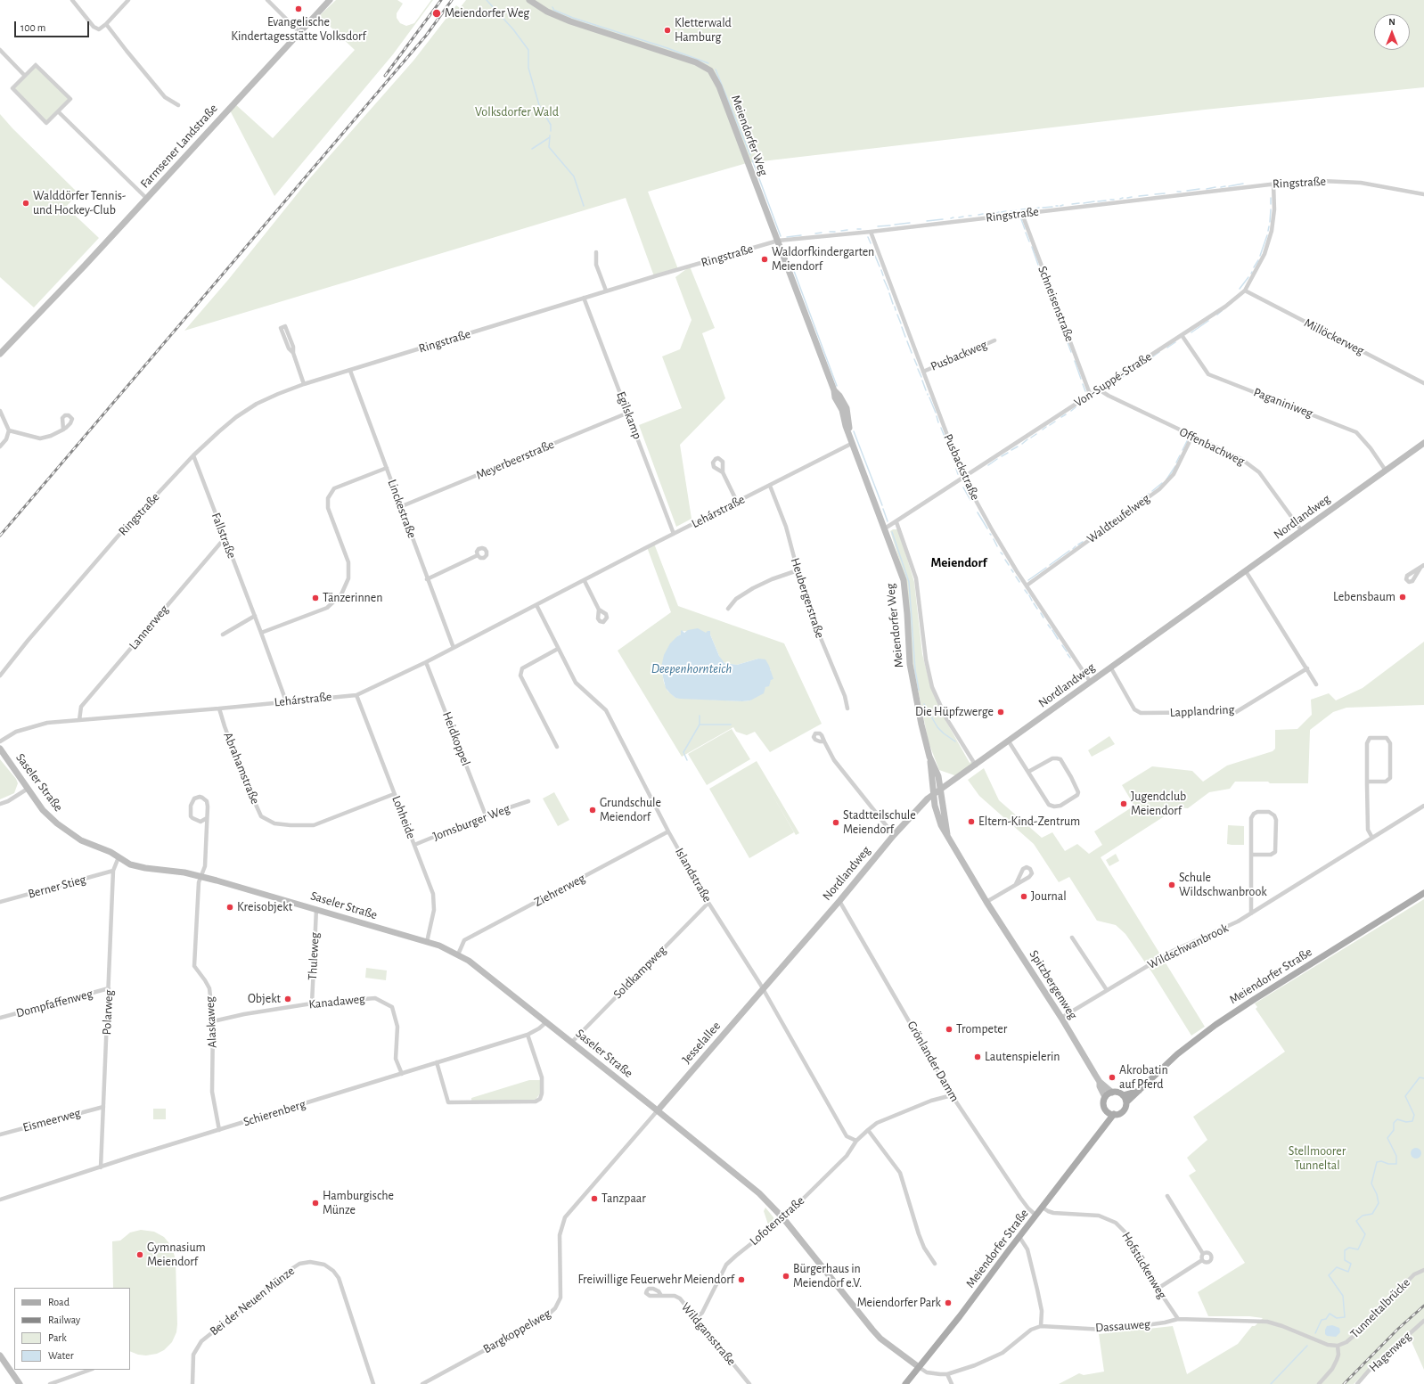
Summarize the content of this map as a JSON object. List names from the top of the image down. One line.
{"streets":{"main road":["Meiendorfer Straße"],"street":["Meiendorfer Weg","Farmsener Landstraße","Ringstraße","Schneisenstraße","Millöckerweg","Pusbackweg","Von-Suppé-Straße","Paganiniweg","Egilskamp","Offenbachweg","Meyerbeerstraße","Pusbackstraße","Linckestraße","Lehárstraße","Nordlandweg","Waldteufelweg","Fallstraße","Heubergerstraße","Lannerweg","Lapplandring","Heidkoppel","Abrahamstraße","Saseler Straße","Lohheide","Jomsburger Weg","Islandstraße","Berner Stieg","Ziehrerweg","Wildschwanbrook","Thuleweg","Soldkampweg","Spitzbergenweg","Kanadaweg","Dompfaffenweg","Polarweg","Alaskaweg","Jesselallee","Grönlander Damm","Schierenberg","Eismeerweg","Lofotenstraße","Hofstückenweg","Bei der Neuen Münze","Tunneltalbrücke","Dassauweg","Bargkoppelweg","Wildgansstraße","Hagenweg"]},"crossings":[["Meiendorfer Weg","Ringstraße"],["Meiendorfer Weg","Von-Suppé-Straße"],["Meiendorfer Weg","Lehárstraße"],["Meiendorfer Weg","Nordlandweg"],["Meiendorfer Weg","Spitzbergenweg"],["Ringstraße","Schneisenstraße"],["Ringstraße","Von-Suppé-Straße"],["Ringstraße","Egilskamp"],["Ringstraße","Pusbackstraße"],["Ringstraße","Linckestraße"],["Ringstraße","Fallstraße"],["Schneisenstraße","Von-Suppé-Straße"],["Millöckerweg","Von-Suppé-Straße"],["Pusbackweg","Pusbackstraße"],["Von-Suppé-Straße","Paganiniweg"],["Von-Suppé-Straße","Offenbachweg"],["Von-Suppé-Straße","Pusbackstraße"],["Paganiniweg","Nordlandweg"],["Egilskamp","Meyerbeerstraße"],["Egilskamp","Lehárstraße"],["Offenbachweg","Nordlandweg"],["Offenbachweg","Waldteufelweg"],["Meyerbeerstraße","Linckestraße"],["Pusbackstraße","Nordlandweg"],["Pusbackstraße","Waldteufelweg"],["Linckestraße","Lehárstraße"],["Lehárstraße","Fallstraße"],["Lehárstraße","Heubergerstraße"],["Lehárstraße","Lannerweg"],["Lehárstraße","Heidkoppel"],["Lehárstraße","Abrahamstraße"],["Lehárstraße","Lohheide"],["Lehárstraße","Islandstraße"],["Nordlandweg","Lapplandring"],["Nordlandweg","Islandstraße"],["Nordlandweg","Spitzbergenweg"],["Nordlandweg","Jesselallee"],["Nordlandweg","Grönlander Damm"],["Fallstraße","Lannerweg"],["Heidkoppel","Jomsburger Weg"],["Abrahamstraße","Lohheide"],["Saseler Straße","Lohheide"],["Saseler Straße","Ziehrerweg"],["Saseler Straße","Thuleweg"],["Saseler Straße","Soldkampweg"],["Saseler Straße","Meiendorfer Straße"],["Saseler Straße","Polarweg"],["Saseler Straße","Alaskaweg"],["Saseler Straße","Jesselallee"],["Saseler Straße","Schierenberg"],["Saseler Straße","Lofotenstraße"],["Saseler Straße","Bargkoppelweg"],["Lohheide","Jomsburger Weg"],["Islandstraße","Ziehrerweg"],["Islandstraße","Soldkampweg"],["Islandstraße","Jesselallee"],["Islandstraße","Lofotenstraße"],["Berner Stieg","Polarweg"],["Wildschwanbrook","Spitzbergenweg"],["Thuleweg","Kanadaweg"],["Meiendorfer Straße","Spitzbergenweg"],["Meiendorfer Straße","Grönlander Damm"],["Meiendorfer Straße","Hofstückenweg"],["Kanadaweg","Alaskaweg"],["Kanadaweg","Schierenberg"],["Dompfaffenweg","Polarweg"],["Polarweg","Schierenberg"],["Polarweg","Eismeerweg"],["Alaskaweg","Schierenberg"],["Jesselallee","Bargkoppelweg"],["Grönlander Damm","Lofotenstraße"],["Lofotenstraße","Wildgansstraße"],["Hofstückenweg","Dassauweg"],["Tunneltalbrücke","Dassauweg"]],"districts":["Meiendorf"],"water":["Deepenhornteich"],"parks":["Volksdorfer Wald","Stellmoorer Tunneltal"],"places":["Evangelische Kindertagesstätte Volksdorf","Meiendorfer Weg","Kletterwald Hamburg","Walddörfer Tennis- und Hockey-Club","Waldorfkindergarten Meiendorf","Lebensbaum","Tänzerinnen","Die Hüpfzwerge","Jugendclub Meiendorf","Grundschule Meiendorf","Eltern-Kind-Zentrum","Stadtteilschule Meiendorf","Schule Wildschwanbrook","Journal","Kreisobjekt","Objekt","Trompeter","Lautenspielerin","Akrobatin auf Pferd","Tanzpaar","Hamburgische Münze","Gymnasium Meiendorf","Bürgerhaus in Meiendorf e.V.","Freiwillige Feuerwehr Meiendorf","Meiendorfer Park"],"legend":["Road","Railway","Park","Water"],"scale_bar":"100 m","north":"top"}
